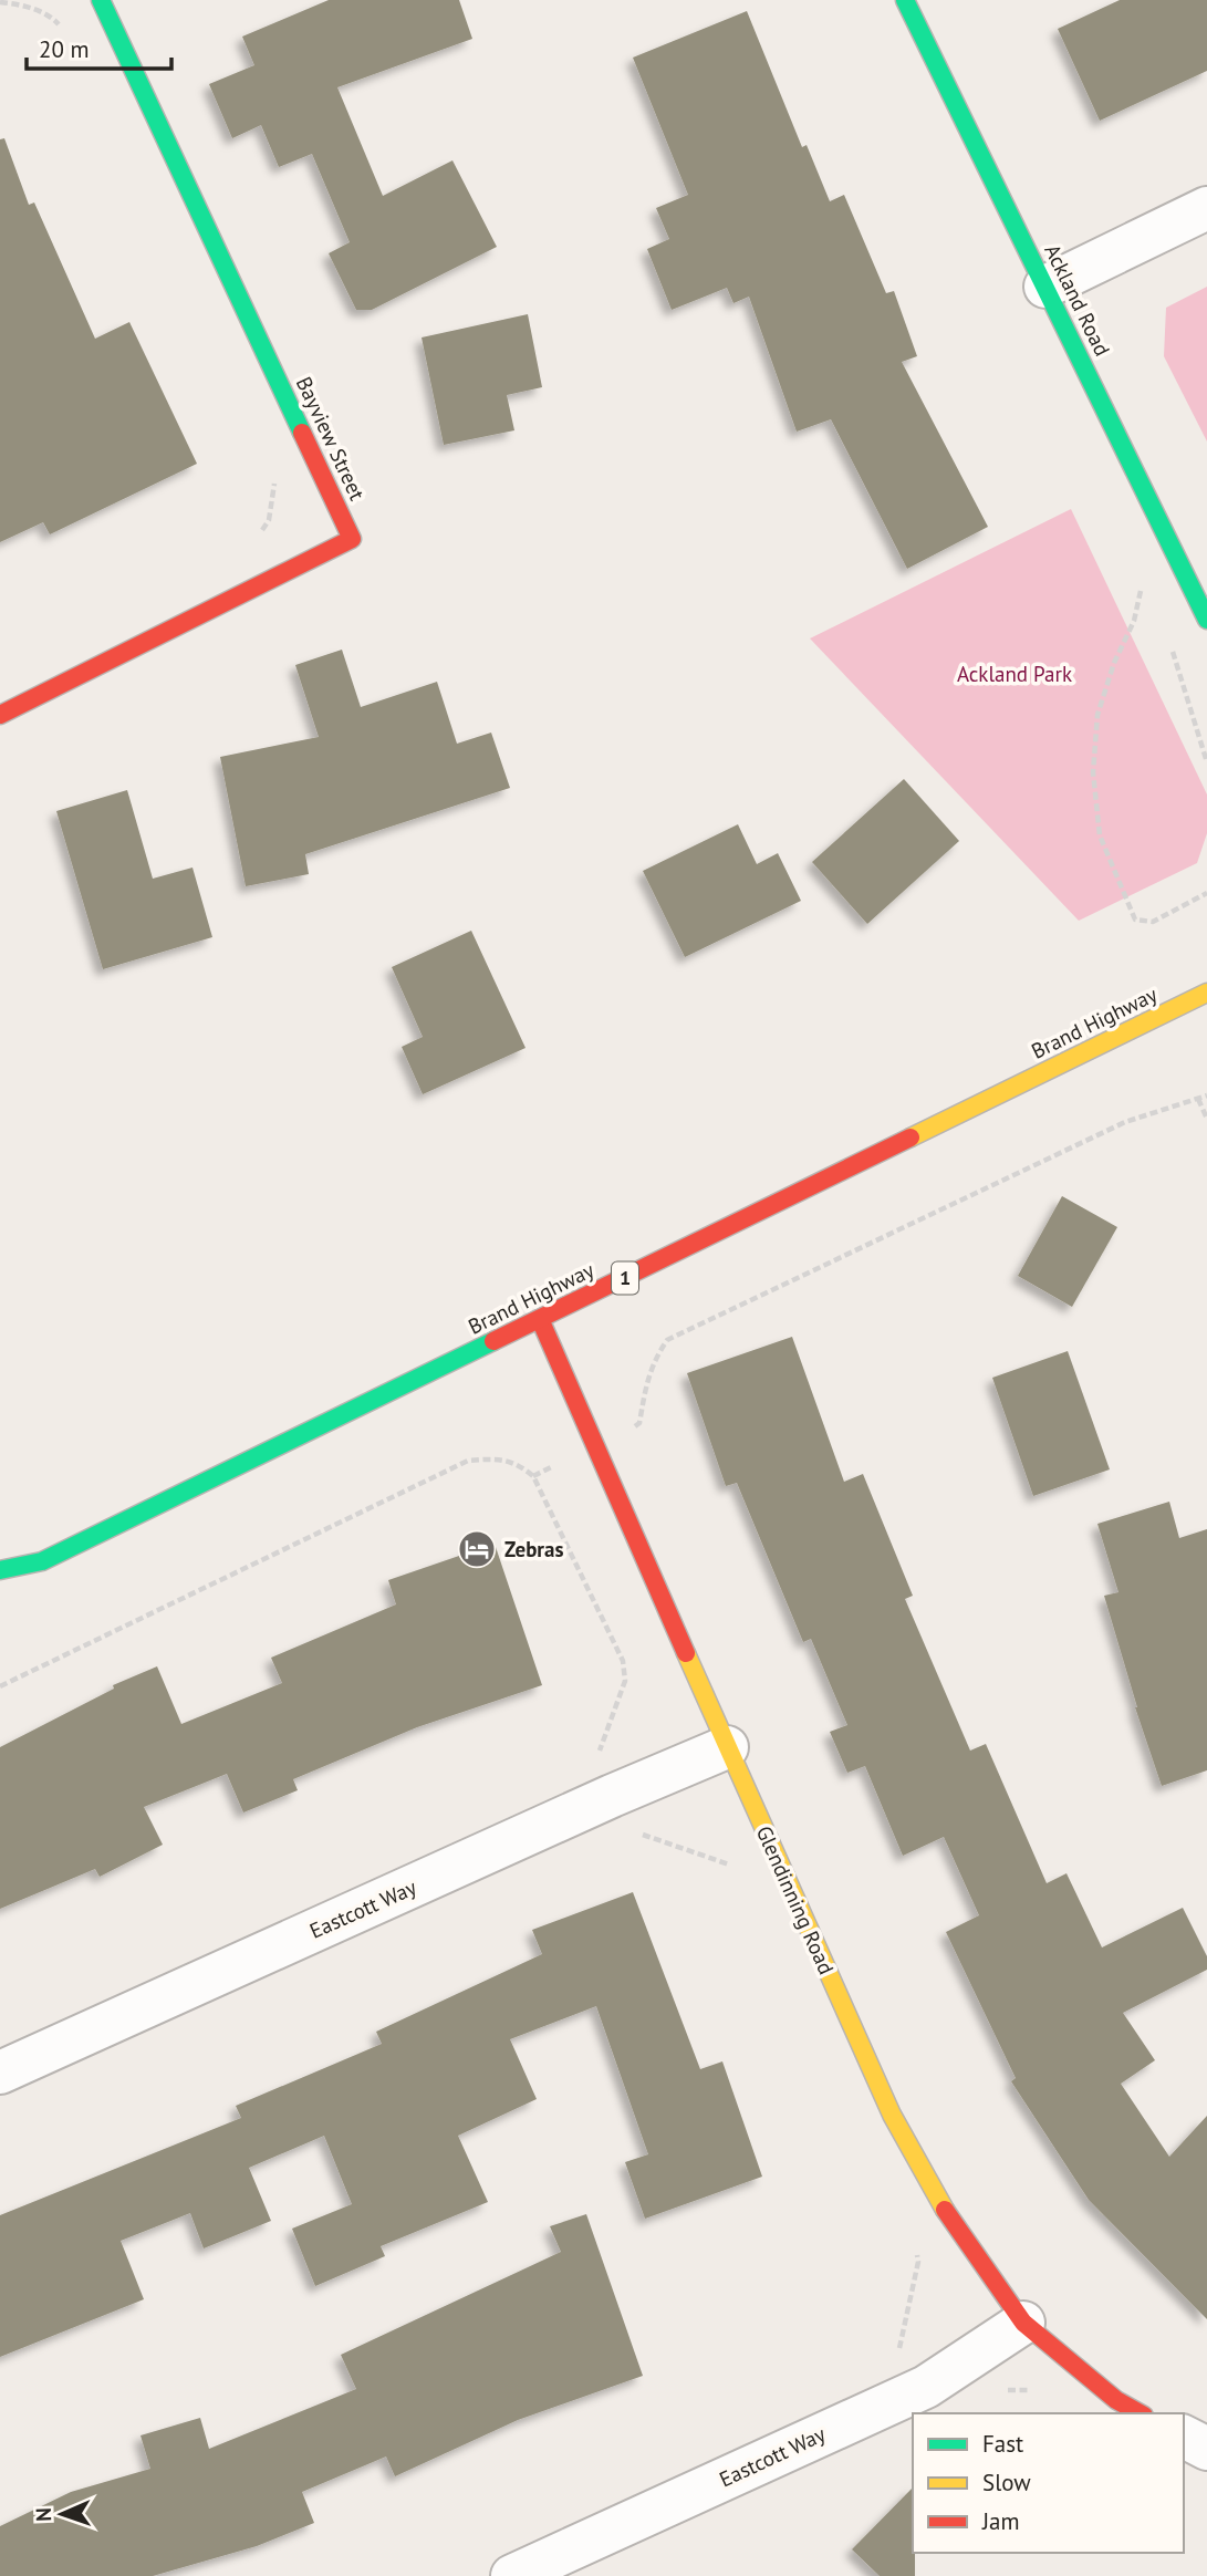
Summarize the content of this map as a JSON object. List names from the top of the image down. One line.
{"streets":{"main road":["Ackland Road","Bayview Street","Brand Highway","1","Glendinning Road"],"street":["Eastcott Way"]},"crossings":[["Brand Highway","Glendinning Road"],["Glendinning Road","Eastcott Way"]],"parks":["Ackland Park"],"places":{"hotel":["Zebras"]},"legend":["Fast","Slow","Jam"],"scale_bar":"20 m","north":"left"}
